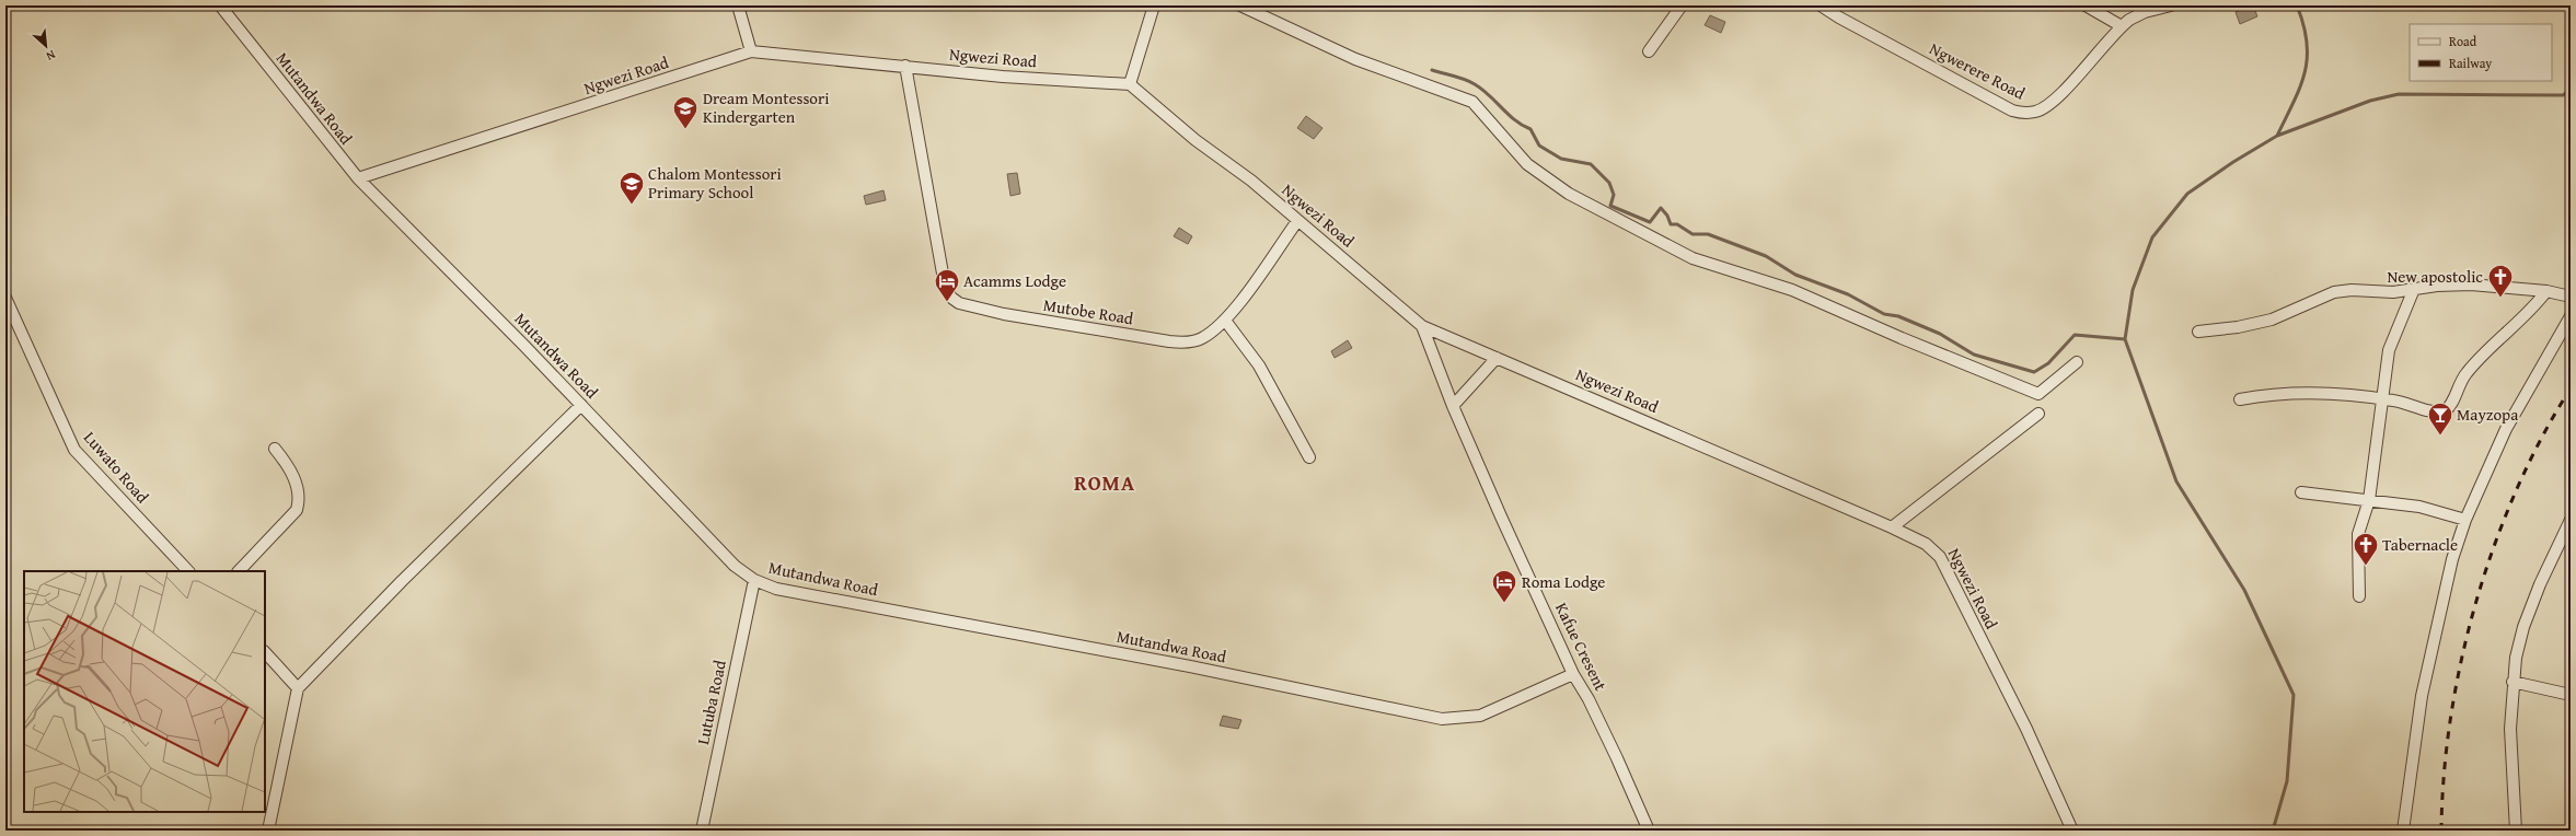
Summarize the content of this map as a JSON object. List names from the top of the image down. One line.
{"streets":{"street":["Ngwezi Road","Ngwerere Road","Mutandwa Road","Mutobe Road","Luwato Road","Kafue Cresent","Lutuba Road"]},"crossings":[["Ngwezi Road","Mutandwa Road"],["Ngwezi Road","Mutobe Road"],["Ngwezi Road","Kafue Cresent"],["Mutandwa Road","Kafue Cresent"],["Mutandwa Road","Lutuba Road"]],"districts":["ROMA"],"places":{"school or university":["Dream Montessori Kindergarten","Chalom Montessori Primary School"],"church":["New apostolic","Tabernacle"],"hotel":["Acamms Lodge","Roma Lodge"],"bar":["Mayzopa"]},"legend":["Road","Railway"],"north":"bottom right"}
